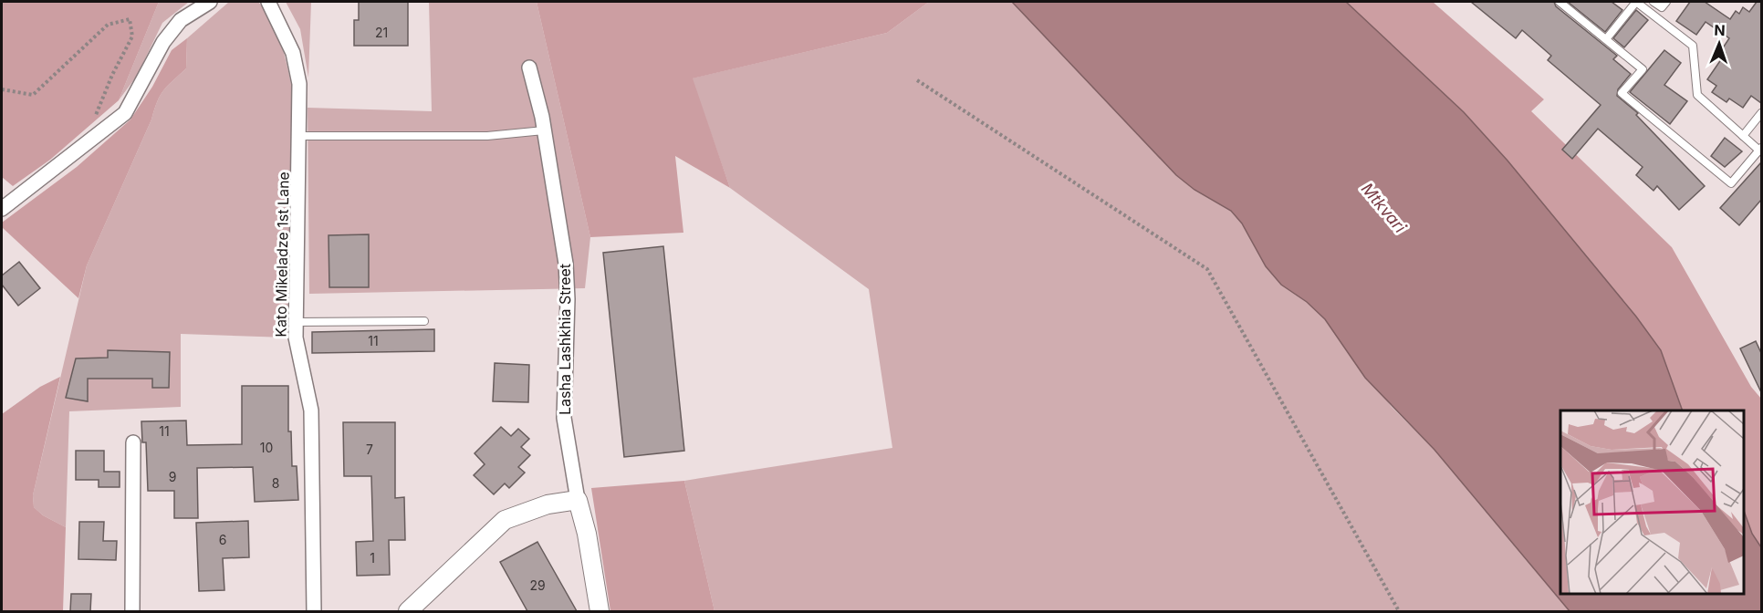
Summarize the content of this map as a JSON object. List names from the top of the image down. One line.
{"streets":{"street":["Kato Mikeladze 1st Lane","Lasha Lashkhia Street"]},"water":["Mtkvari"],"house_numbers":["21","11","11","10","7","9","8","6","1","29"],"north":"top"}
